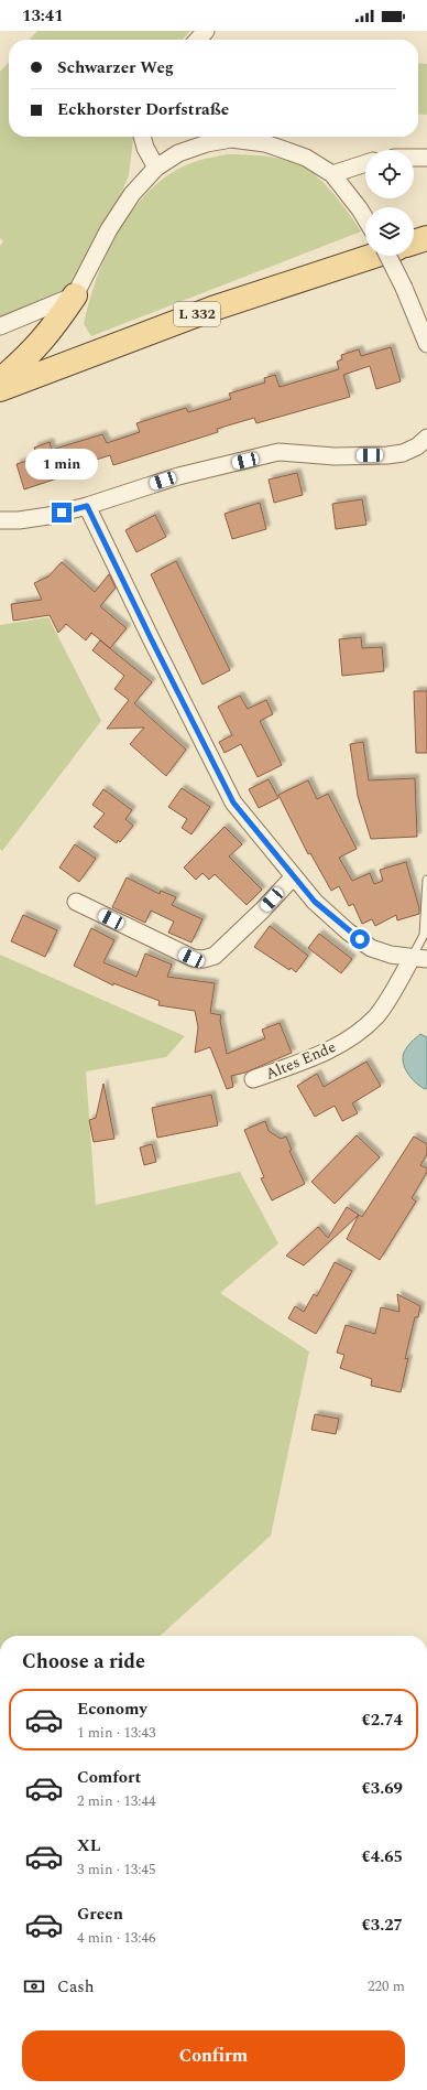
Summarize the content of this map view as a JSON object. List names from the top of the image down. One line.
{"streets":{"main road":["L 332"],"street":["Altes Ende"]},"page":{"status":"13:41","banner":["Schwarzer Weg","Eckhorster Dorfstraße"],"bubble":"1 min","heading":"Choose a ride","list":[{"name":"Economy","note":"1 min · 13:43","value":"€2.74"},{"name":"Comfort","note":"2 min · 13:44","value":"€3.69"},{"name":"XL","note":"3 min · 13:45","value":"€4.65"},{"name":"Green","note":"4 min · 13:46","value":"€3.27"}],"pay":["Cash","220 m"],"buttons":"Confirm"}}
